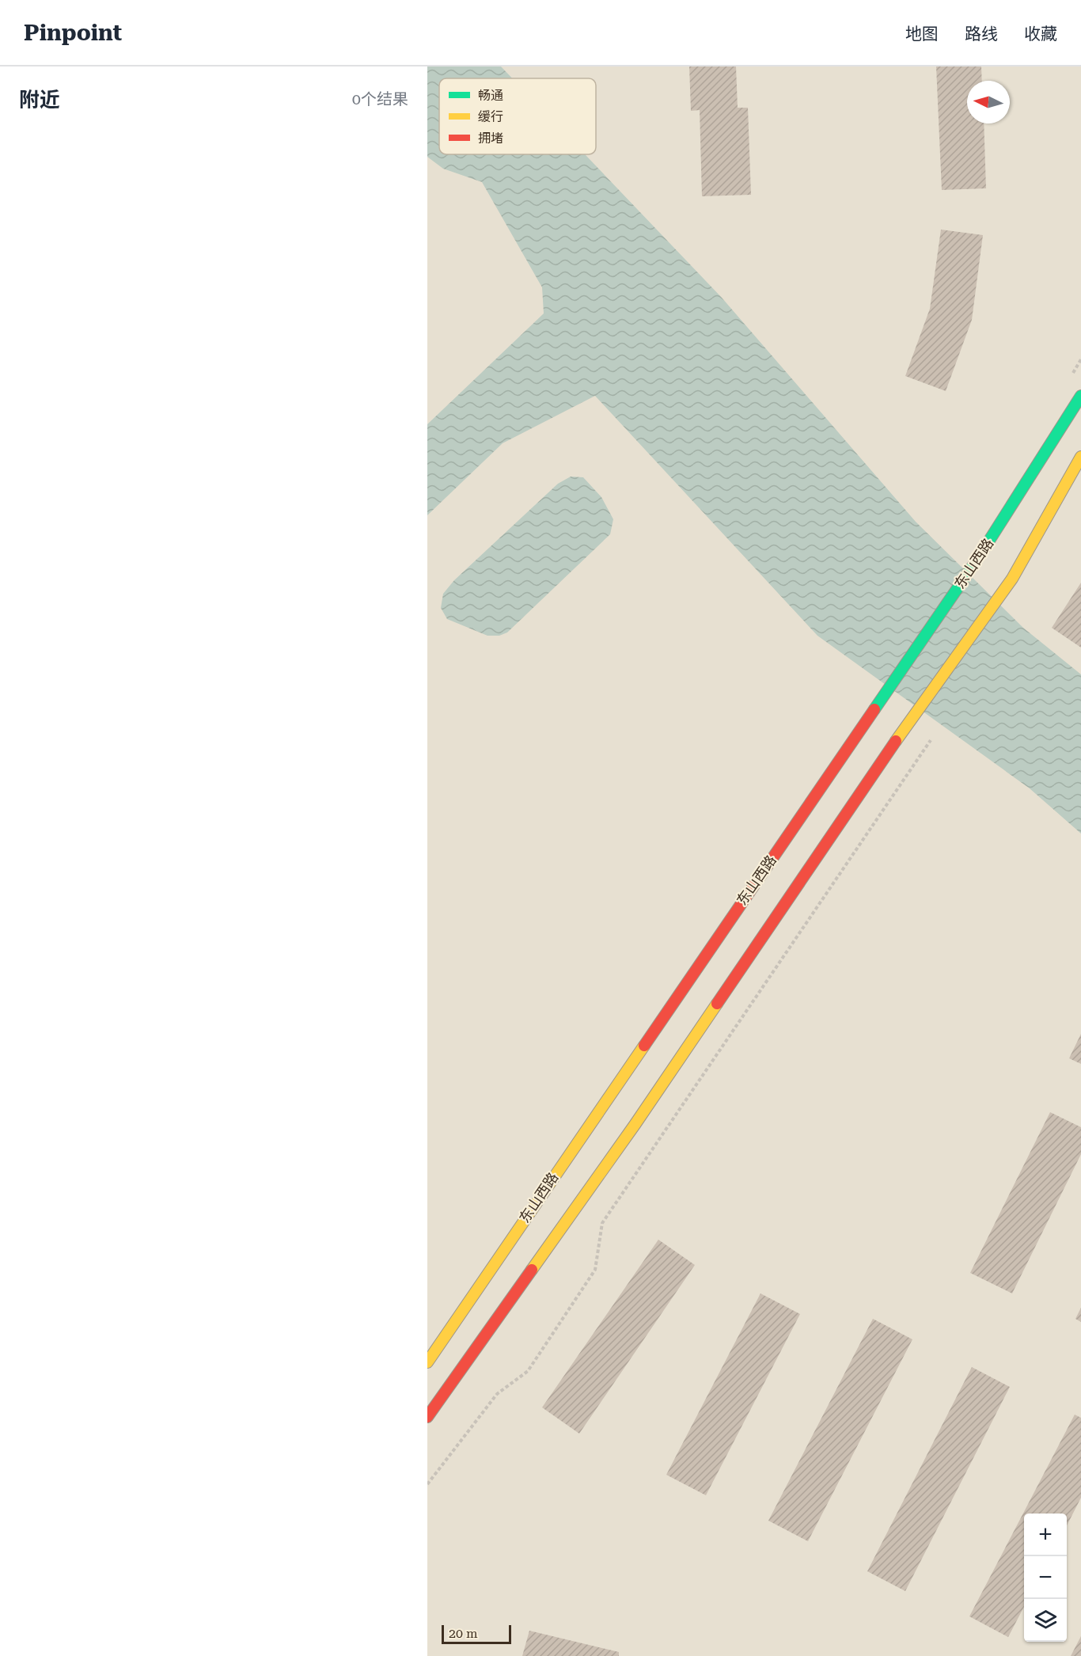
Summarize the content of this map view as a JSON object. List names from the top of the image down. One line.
{"streets":{"main road":["东山西路"]},"legend":["畅通","缓行","拥堵"],"scale_bar":"20 m","north":"left","page":{"header":"Pinpoint","nav":["地图","路线","收藏"],"heading":["附近","0个结果"],"map_buttons":["+","−"],"scale":"20 m"}}
